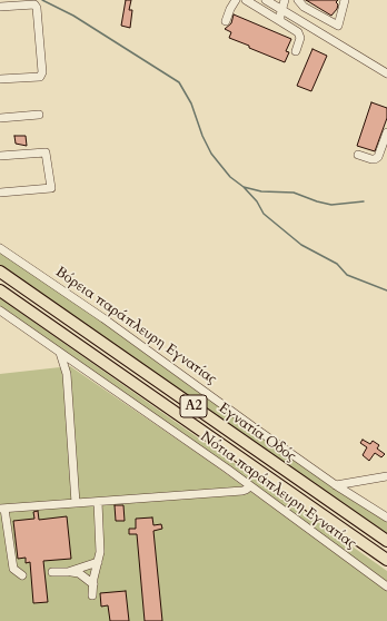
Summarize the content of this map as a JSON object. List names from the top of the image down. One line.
{"streets":{"highway":["Α2","Εγνατία Οδός"],"street":["Βόρεια παράπλευρη Εγνατίας","Νότια παράπλευρη Εγνατίας"]}}
